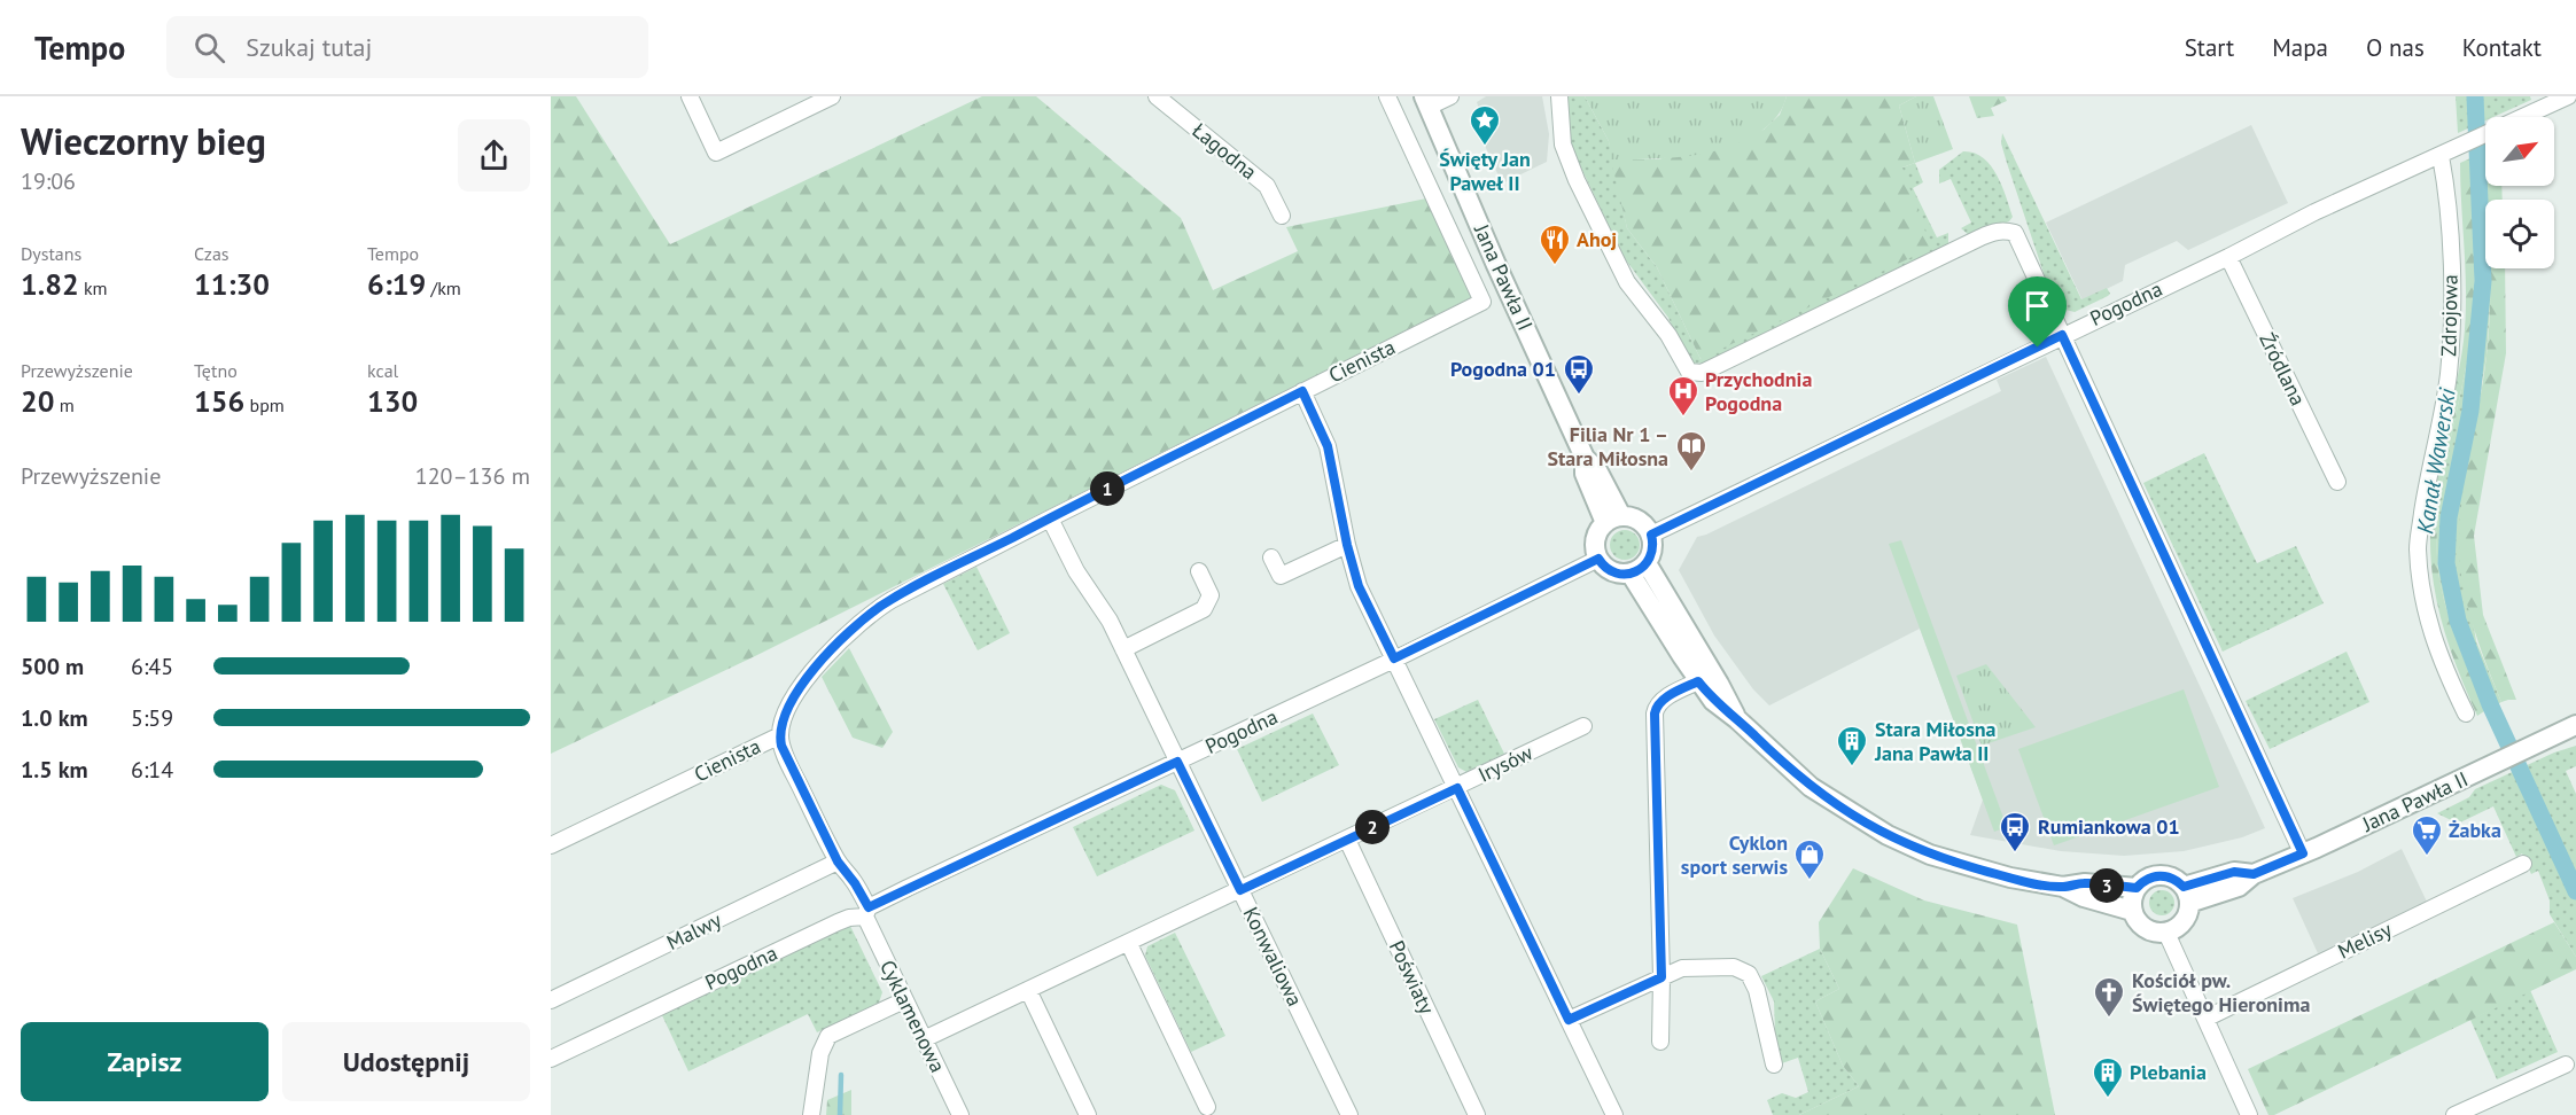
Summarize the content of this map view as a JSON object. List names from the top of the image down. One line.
{"streets":{"street":["Łagodna","Jana Pawła II","Pogodna","Zdrojowa","Cienista","Źródlana","Irysów","Malwy","Melisy","Konwaliowa","Poświaty","Cyklamenowa"]},"crossings":[["Jana Pawła II","Pogodna"],["Pogodna","Zdrojowa"],["Pogodna","Źródlana"],["Pogodna","Konwaliowa"],["Pogodna","Cyklamenowa"],["Cienista","Konwaliowa"],["Cienista","Cyklamenowa"],["Irysów","Konwaliowa"],["Irysów","Poświaty"],["Irysów","Cyklamenowa"],["Malwy","Cyklamenowa"]],"water":["Kanał Wawerski"],"places":{"place":["Święty Jan Paweł II"],"restaurant":["Ahoj"],"bus stop":["Pogodna 01","Rumiankowa 01"],"hospital":["Przychodnia Pogodna"],"library":["Filia Nr 1 – Stara Miłosna"],"building":["Stara Miłosna Jana Pawła II","Plebania"],"supermarket":["Żabka"],"shop":["Cyklon sport serwis"],"church":["Kościół pw. Świętego Hieronima"]},"north":"top right","page":{"header":"Tempo","search":"Szukaj tutaj","nav":["Start","Mapa","O nas","Kontakt"],"heading":["Wieczorny bieg","19:06"],"stats":[["Dystans","1.82 km"],["Czas","11:30"],["Tempo","6:19 /km"],["Przewyższenie","20 m"],["Tętno","156 bpm"],["kcal","130"]],"chart":["Przewyższenie","120–136 m"],"pins":["1","2","3"],"list":[{"name":"500 m","note":"6:45"},{"name":"1.0 km","note":"5:59"},{"name":"1.5 km","note":"6:14"}],"buttons":["Zapisz","Udostępnij"]}}
